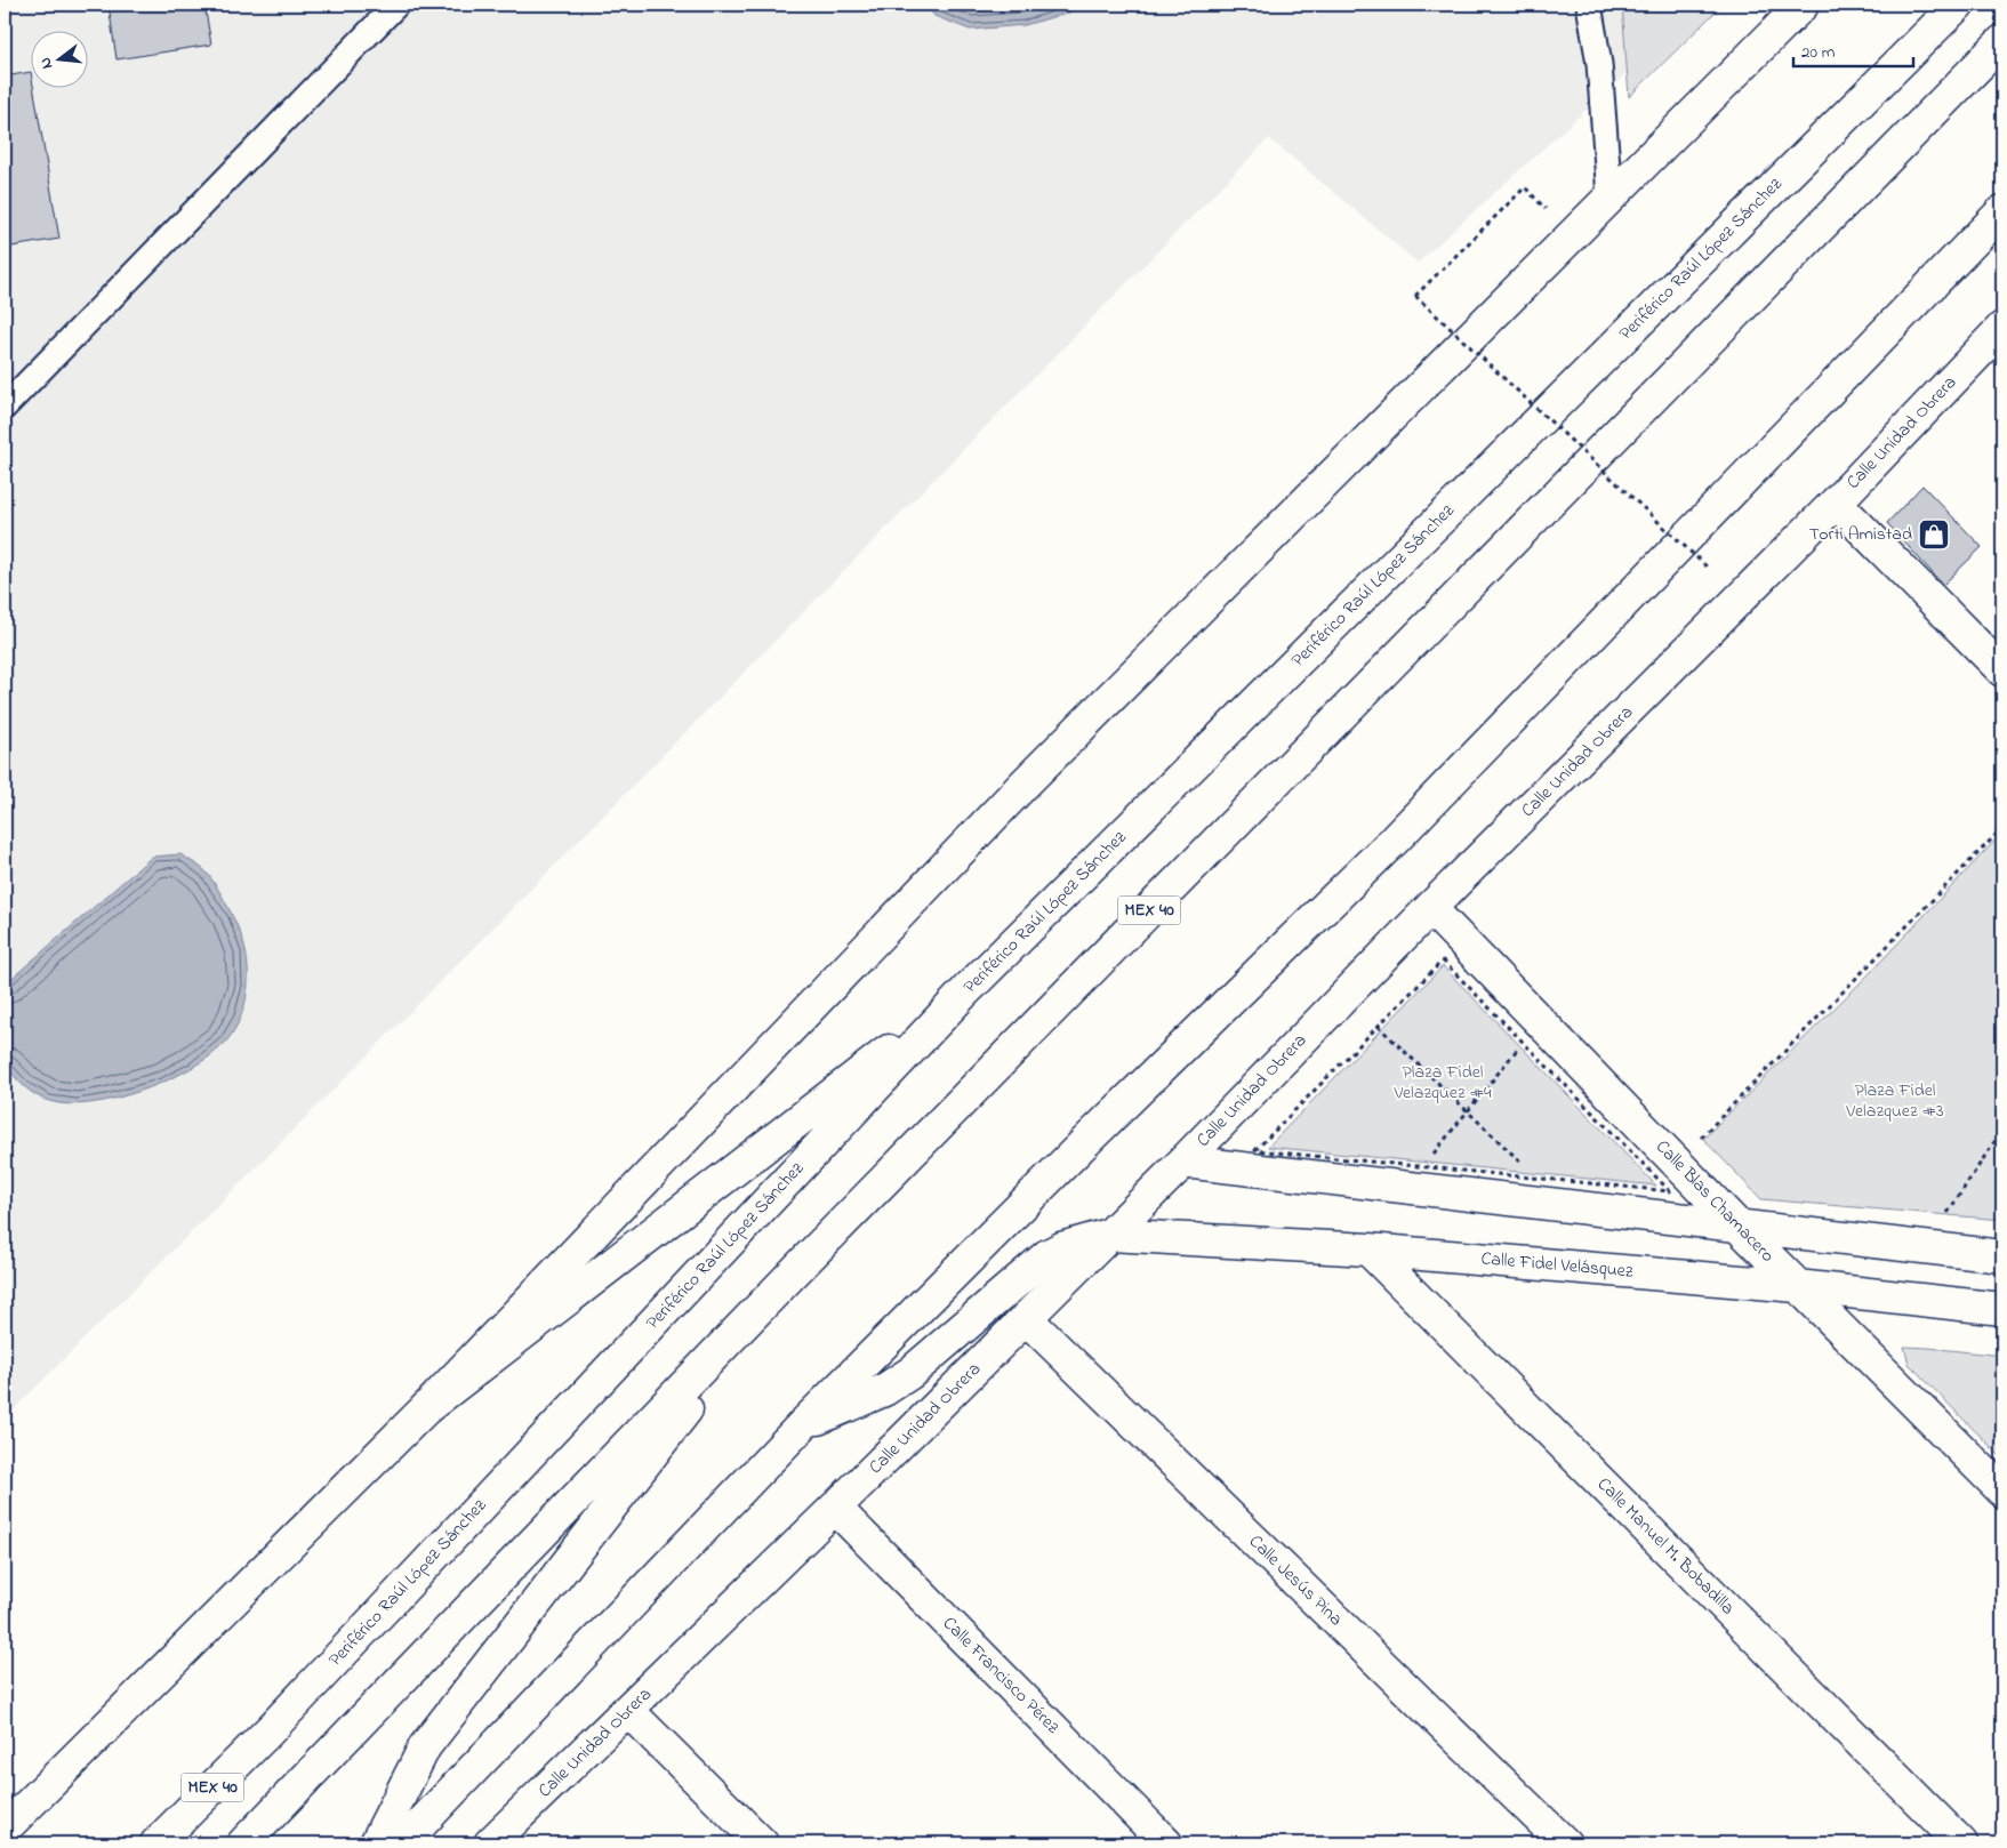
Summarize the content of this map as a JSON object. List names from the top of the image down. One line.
{"streets":{"main road":["Periférico Raúl López Sánchez","Calle Unidad Obrera","MEX 40","Calle Blas Chamacero","Calle Fidel Velásquez","Calle Manuel M. Bobadilla","Calle Jesús Pina","Calle Francisco Pérez"]},"crossings":[["Calle Unidad Obrera","Calle Blas Chamacero"],["Calle Unidad Obrera","Calle Fidel Velásquez"],["Calle Unidad Obrera","Calle Jesús Pina"],["Calle Unidad Obrera","Calle Francisco Pérez"],["Calle Blas Chamacero","Calle Fidel Velásquez"],["Calle Fidel Velásquez","Calle Manuel M. Bobadilla"]],"parks":["Plaza Fidel Velazquez #4","Plaza Fidel Velazquez #3"],"places":{"shop":["Torti Amistad"]},"scale_bar":"20 m","north":"left"}
